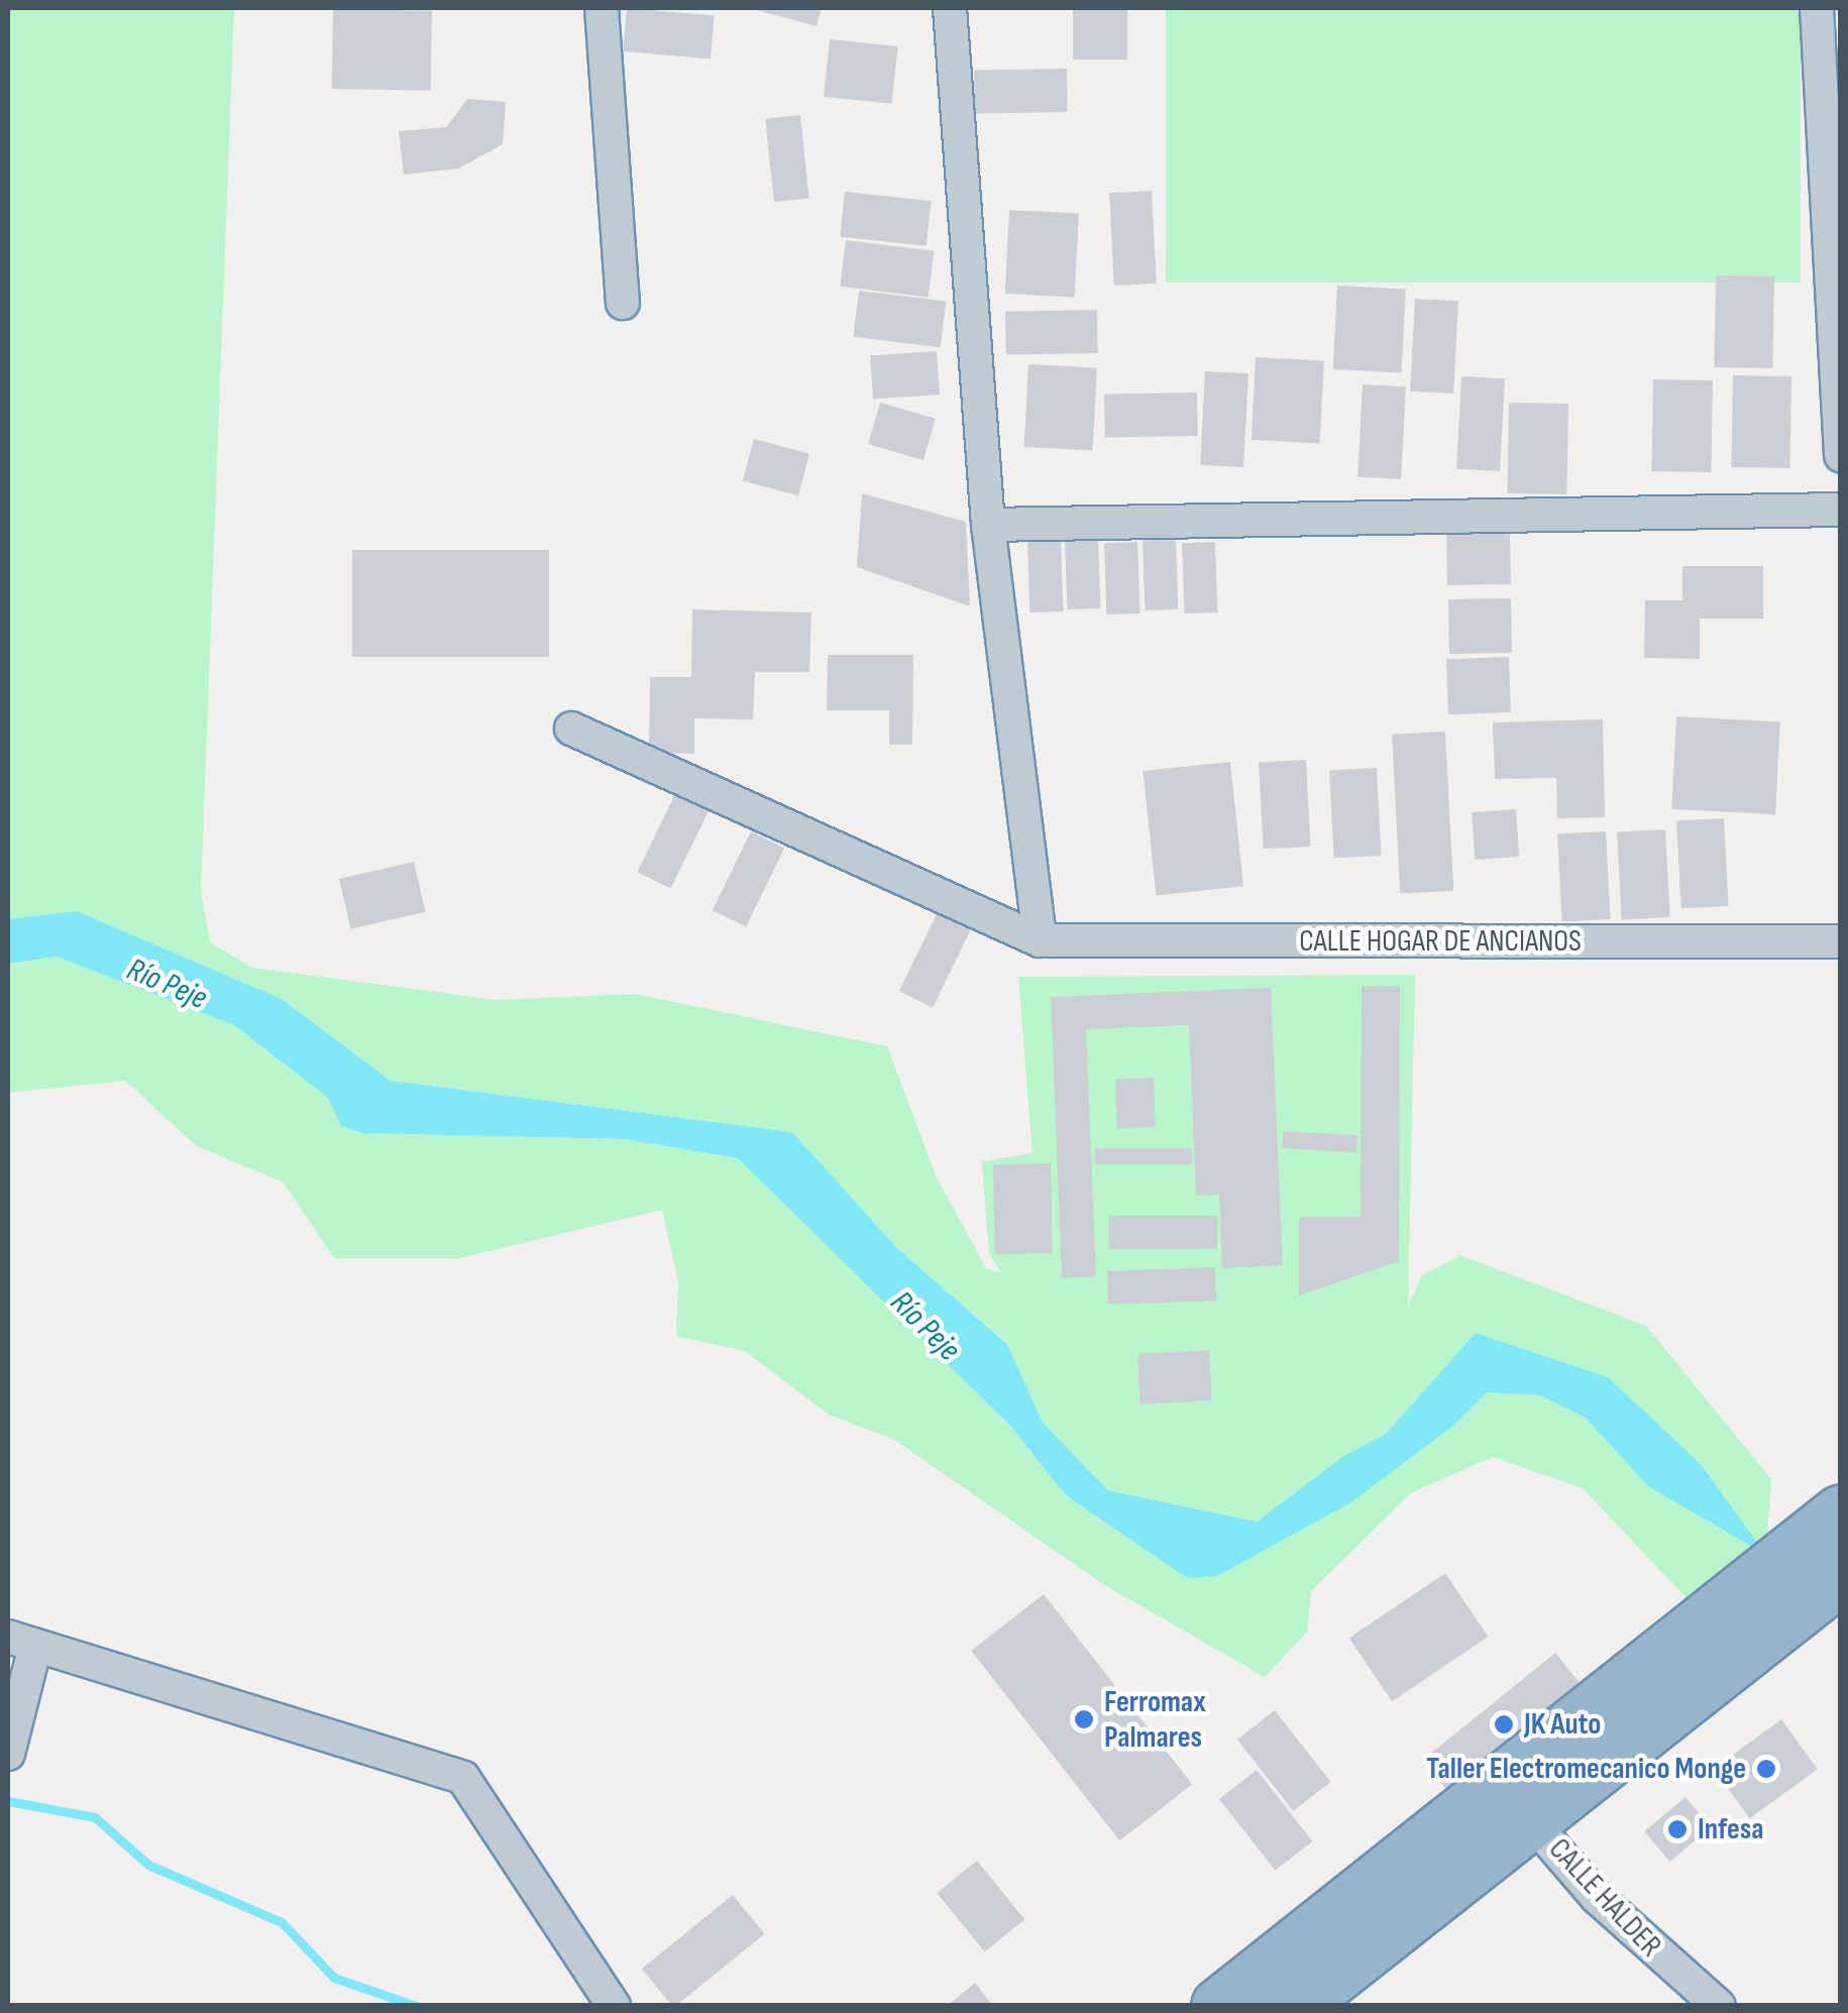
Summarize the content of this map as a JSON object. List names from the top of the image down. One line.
{"streets":{"street":["CALLE HOGAR DE ANCIANOS","CALLE HALDER"]},"water":["Río Peje"],"places":["Ferromax Palmares","JK Auto","Taller Electromecanico Monge","Infesa"]}
